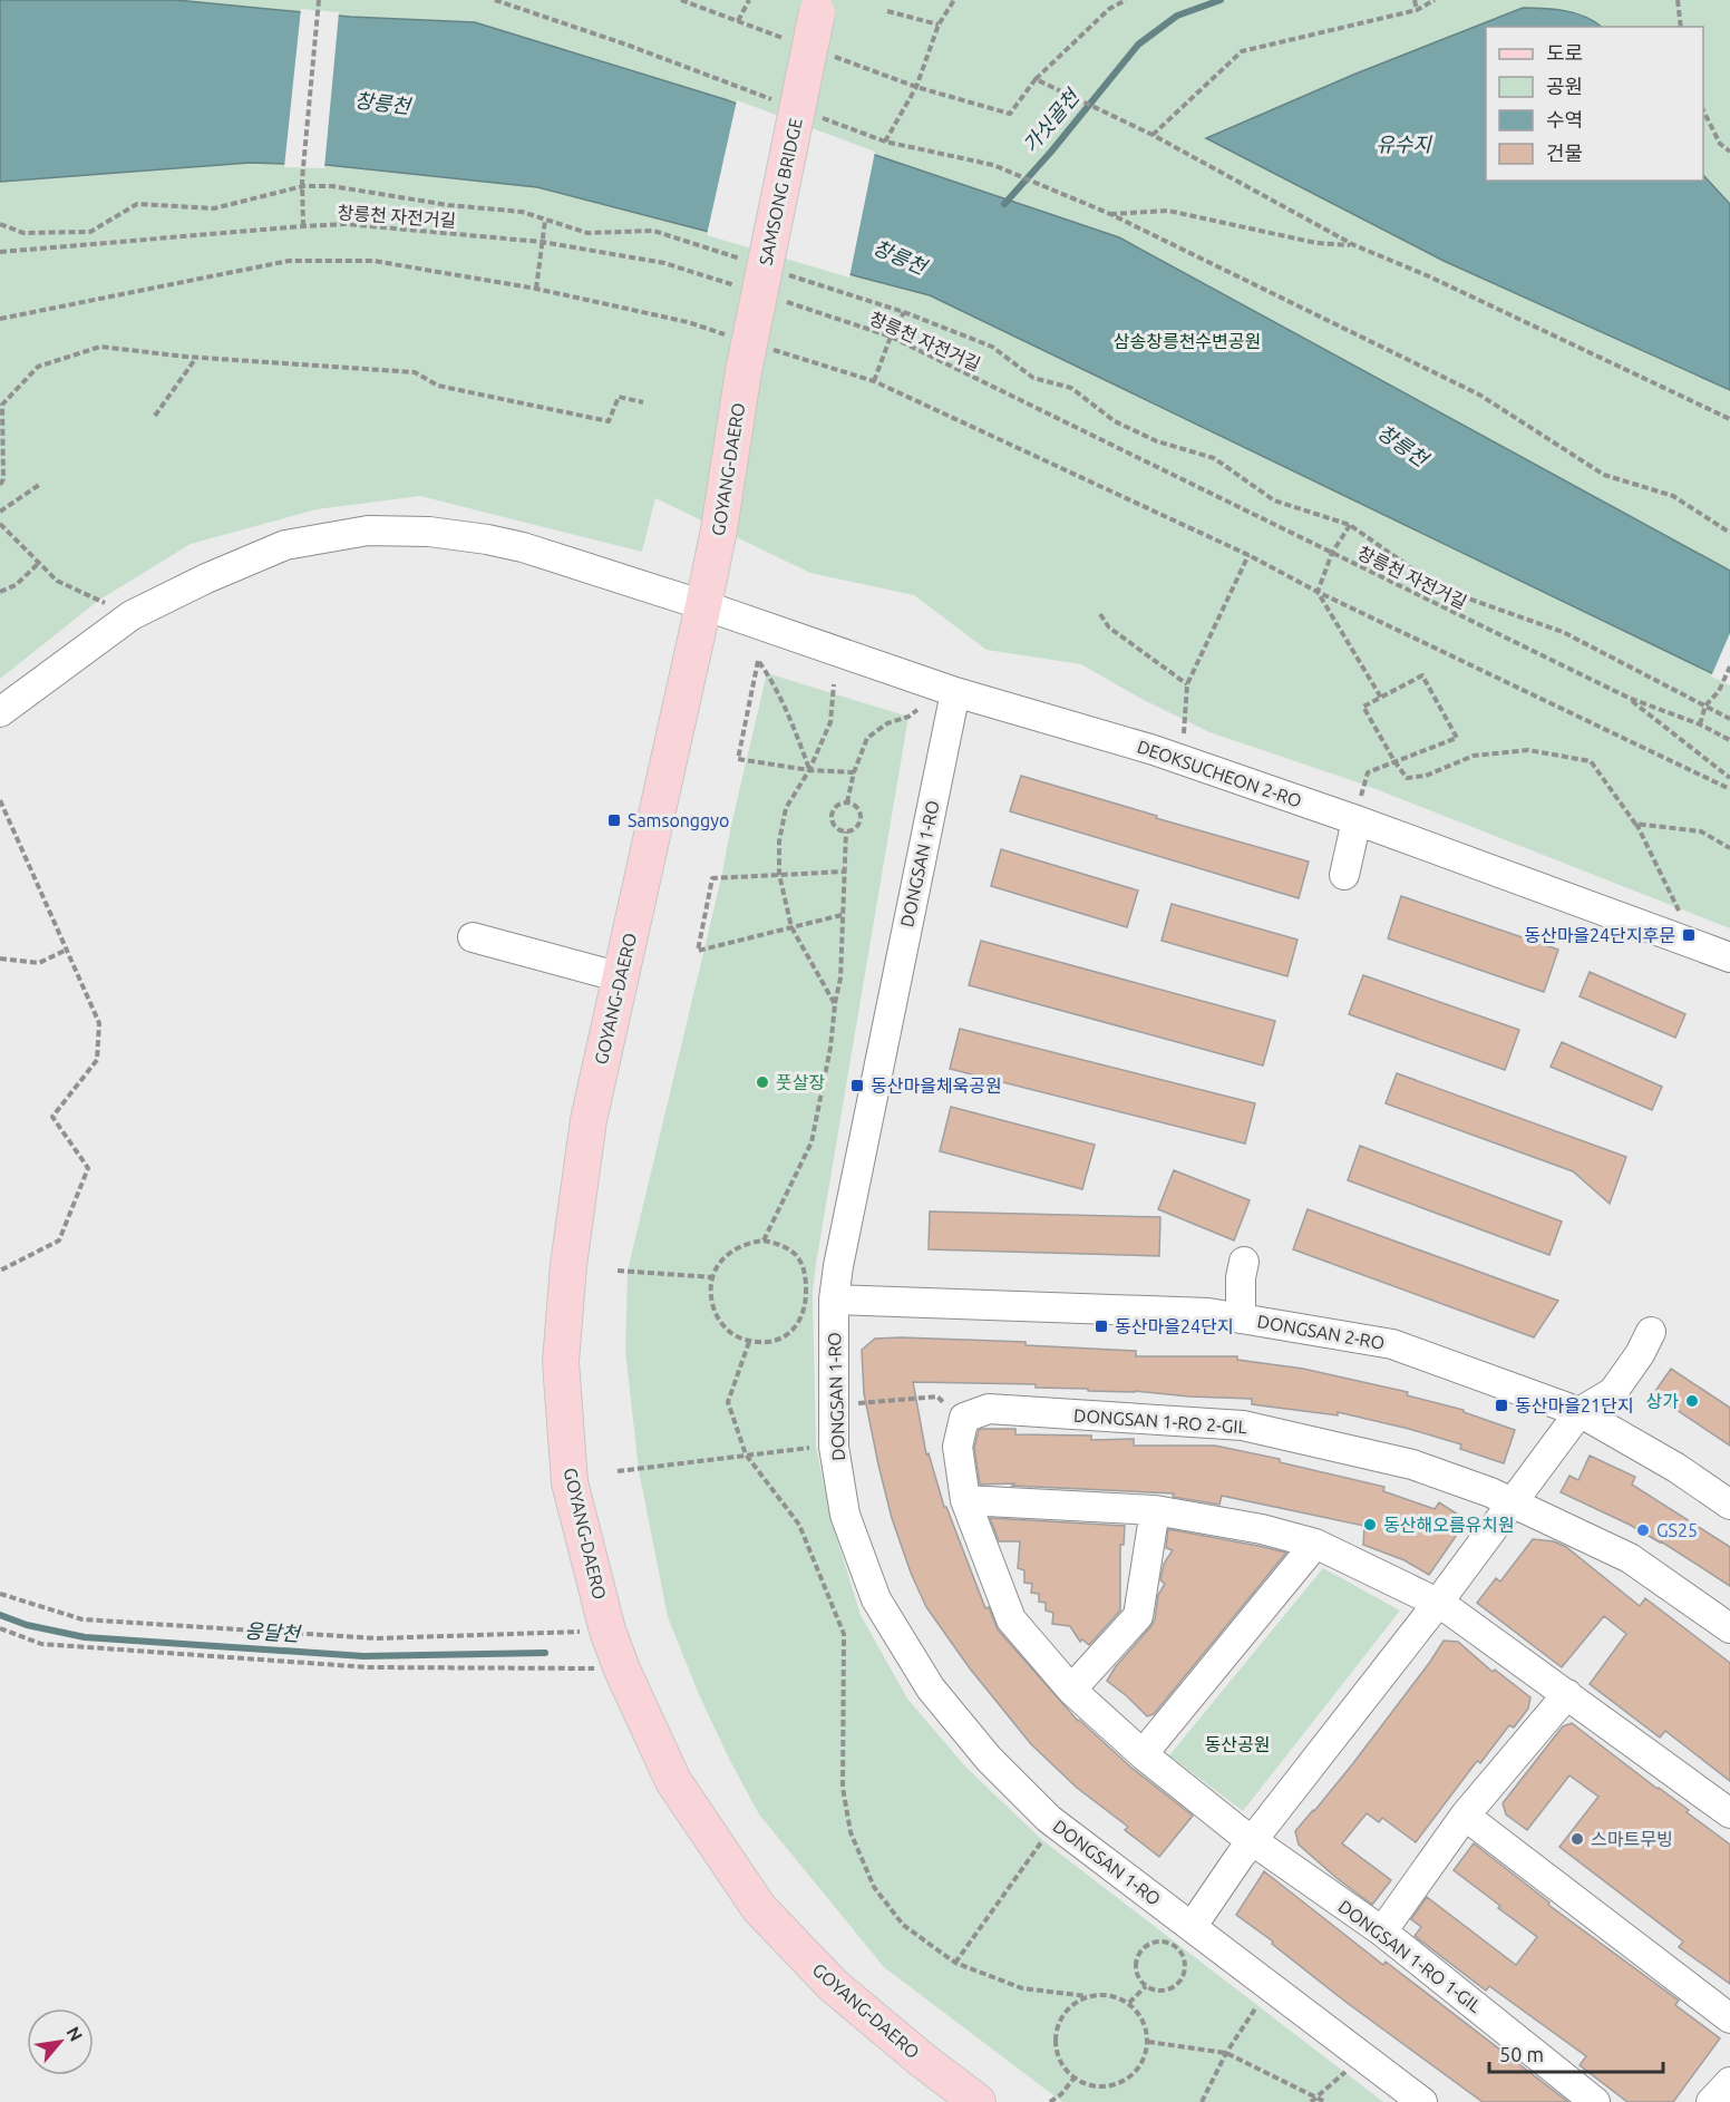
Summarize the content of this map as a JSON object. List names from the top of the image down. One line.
{"streets":{"main road":["SAMSONG BRIDGE","GOYANG-DAERO"],"street":["DEOKSUCHEON 2-RO","DONGSAN 1-RO","DONGSAN 2-RO","DONGSAN 1-RO 2-GIL","DONGSAN 1-RO 1-GIL"],"path":["창릉천 자전거길"]},"crossings":[["SAMSONG BRIDGE","GOYANG-DAERO"],["GOYANG-DAERO","DEOKSUCHEON 2-RO"],["DEOKSUCHEON 2-RO","DONGSAN 1-RO"],["DONGSAN 1-RO","DONGSAN 2-RO"]],"water":["창릉천","가싯골천","유수지","응달천"],"parks":["삼송창릉천수변공원","동산공원"],"places":{"transit":["Samsonggyo","동산마을24단지후문","동산마을체욱공원","동산마을24단지","동산마을21단지"],"other":["풋살장","상가","동산해오름유치원","GS25","스마트무빙"]},"legend":["도로","공원","수역","건물"],"scale_bar":"50 m","north":"top right"}
